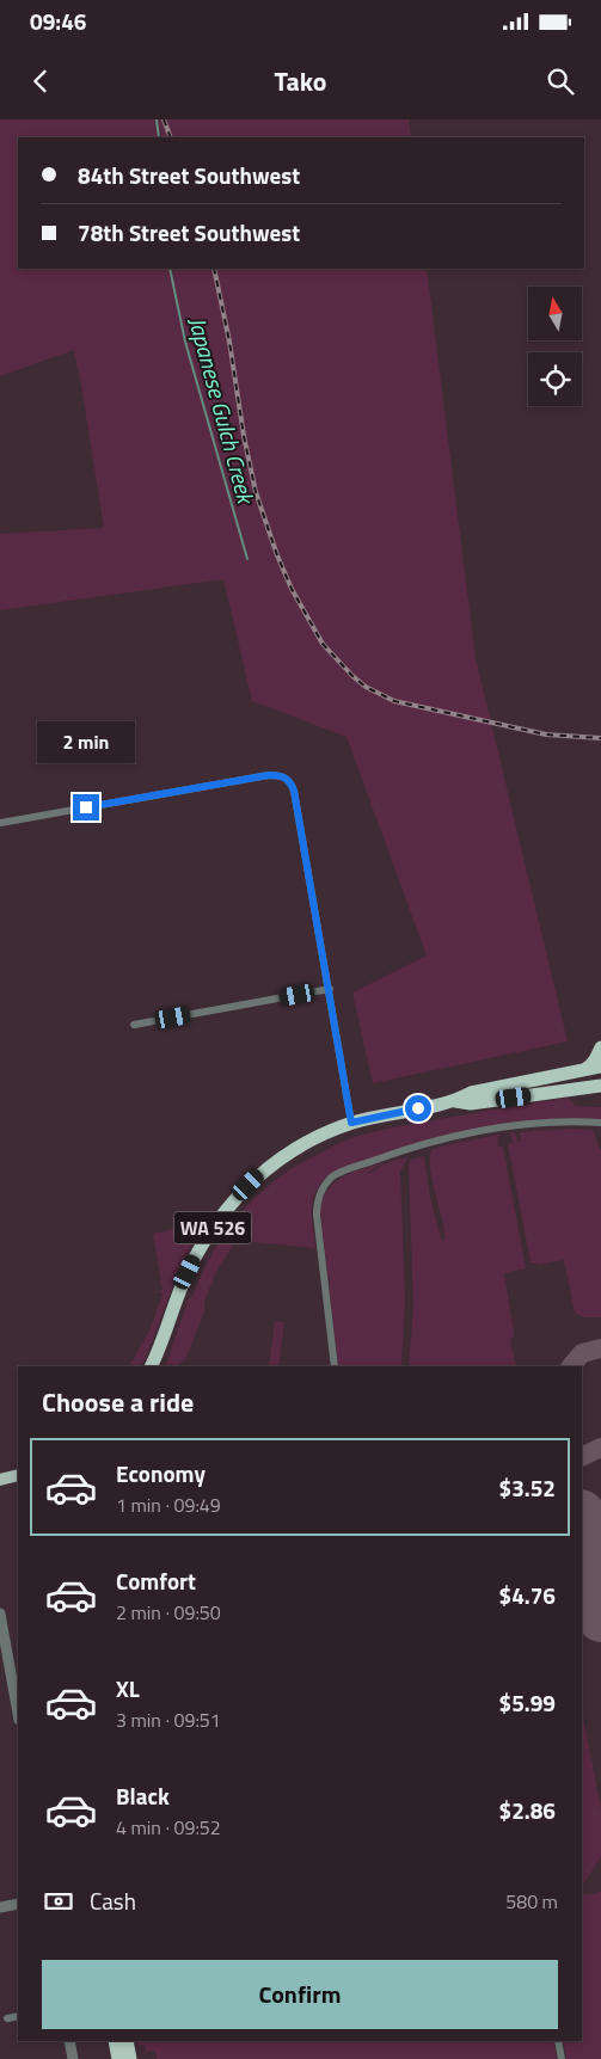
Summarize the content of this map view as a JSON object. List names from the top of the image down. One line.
{"streets":{"highway":["WA 526"]},"water":["Japanese Gulch Creek"],"north":"top","page":{"status":"09:46","header":"Tako","banner":["84th Street Southwest","78th Street Southwest"],"bubble":"2 min","heading":"Choose a ride","list":[{"name":"Economy","note":"1 min · 09:49","value":"$3.52"},{"name":"Comfort","note":"2 min · 09:50","value":"$4.76"},{"name":"XL","note":"3 min · 09:51","value":"$5.99"},{"name":"Black","note":"4 min · 09:52","value":"$2.86"}],"pay":["Cash","580 m"],"buttons":"Confirm"}}
